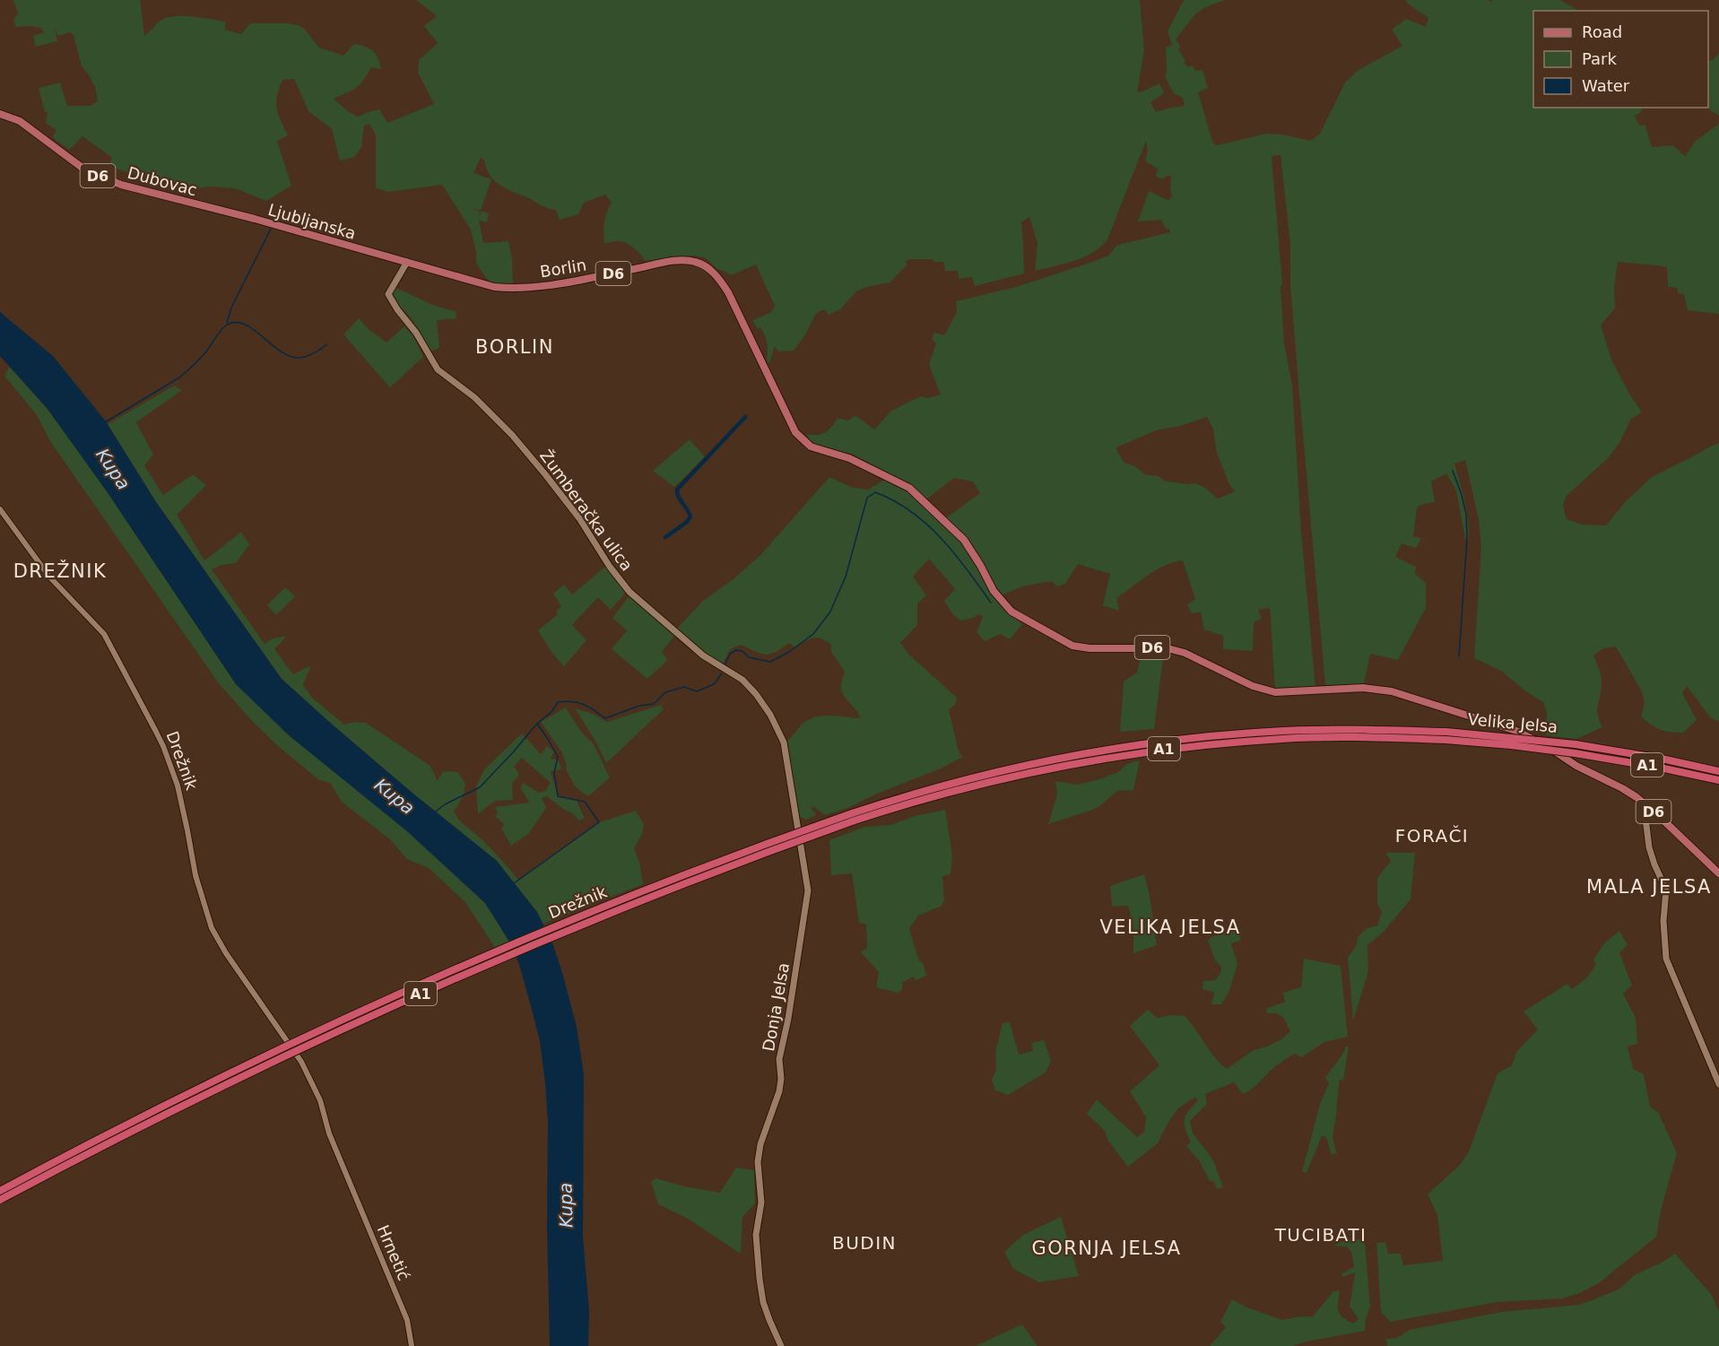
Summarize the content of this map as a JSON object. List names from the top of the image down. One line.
{"streets":{"highway":["Velika Jelsa","A1","Drežnik"],"main road":["D6","Dubovac","Ljubljanska","Borlin","Žumberačka ulica","Donja Jelsa"],"street":["Hrnetić"]},"crossings":[["D6","Borlin"],["Dubovac","Ljubljanska"],["Ljubljanska","Borlin"],["Ljubljanska","Žumberačka ulica"],["Borlin","Žumberačka ulica"],["Žumberačka ulica","Donja Jelsa"],["Velika Jelsa","A1"],["A1","Drežnik"],["Drežnik","Hrnetić"]],"districts":["BORLIN","DREŽNIK","FORAČI","MALA JELSA","VELIKA JELSA","TUCIBATI","BUDIN","GORNJA JELSA"],"water":["Kupa"],"legend":["Road","Park","Water"]}
